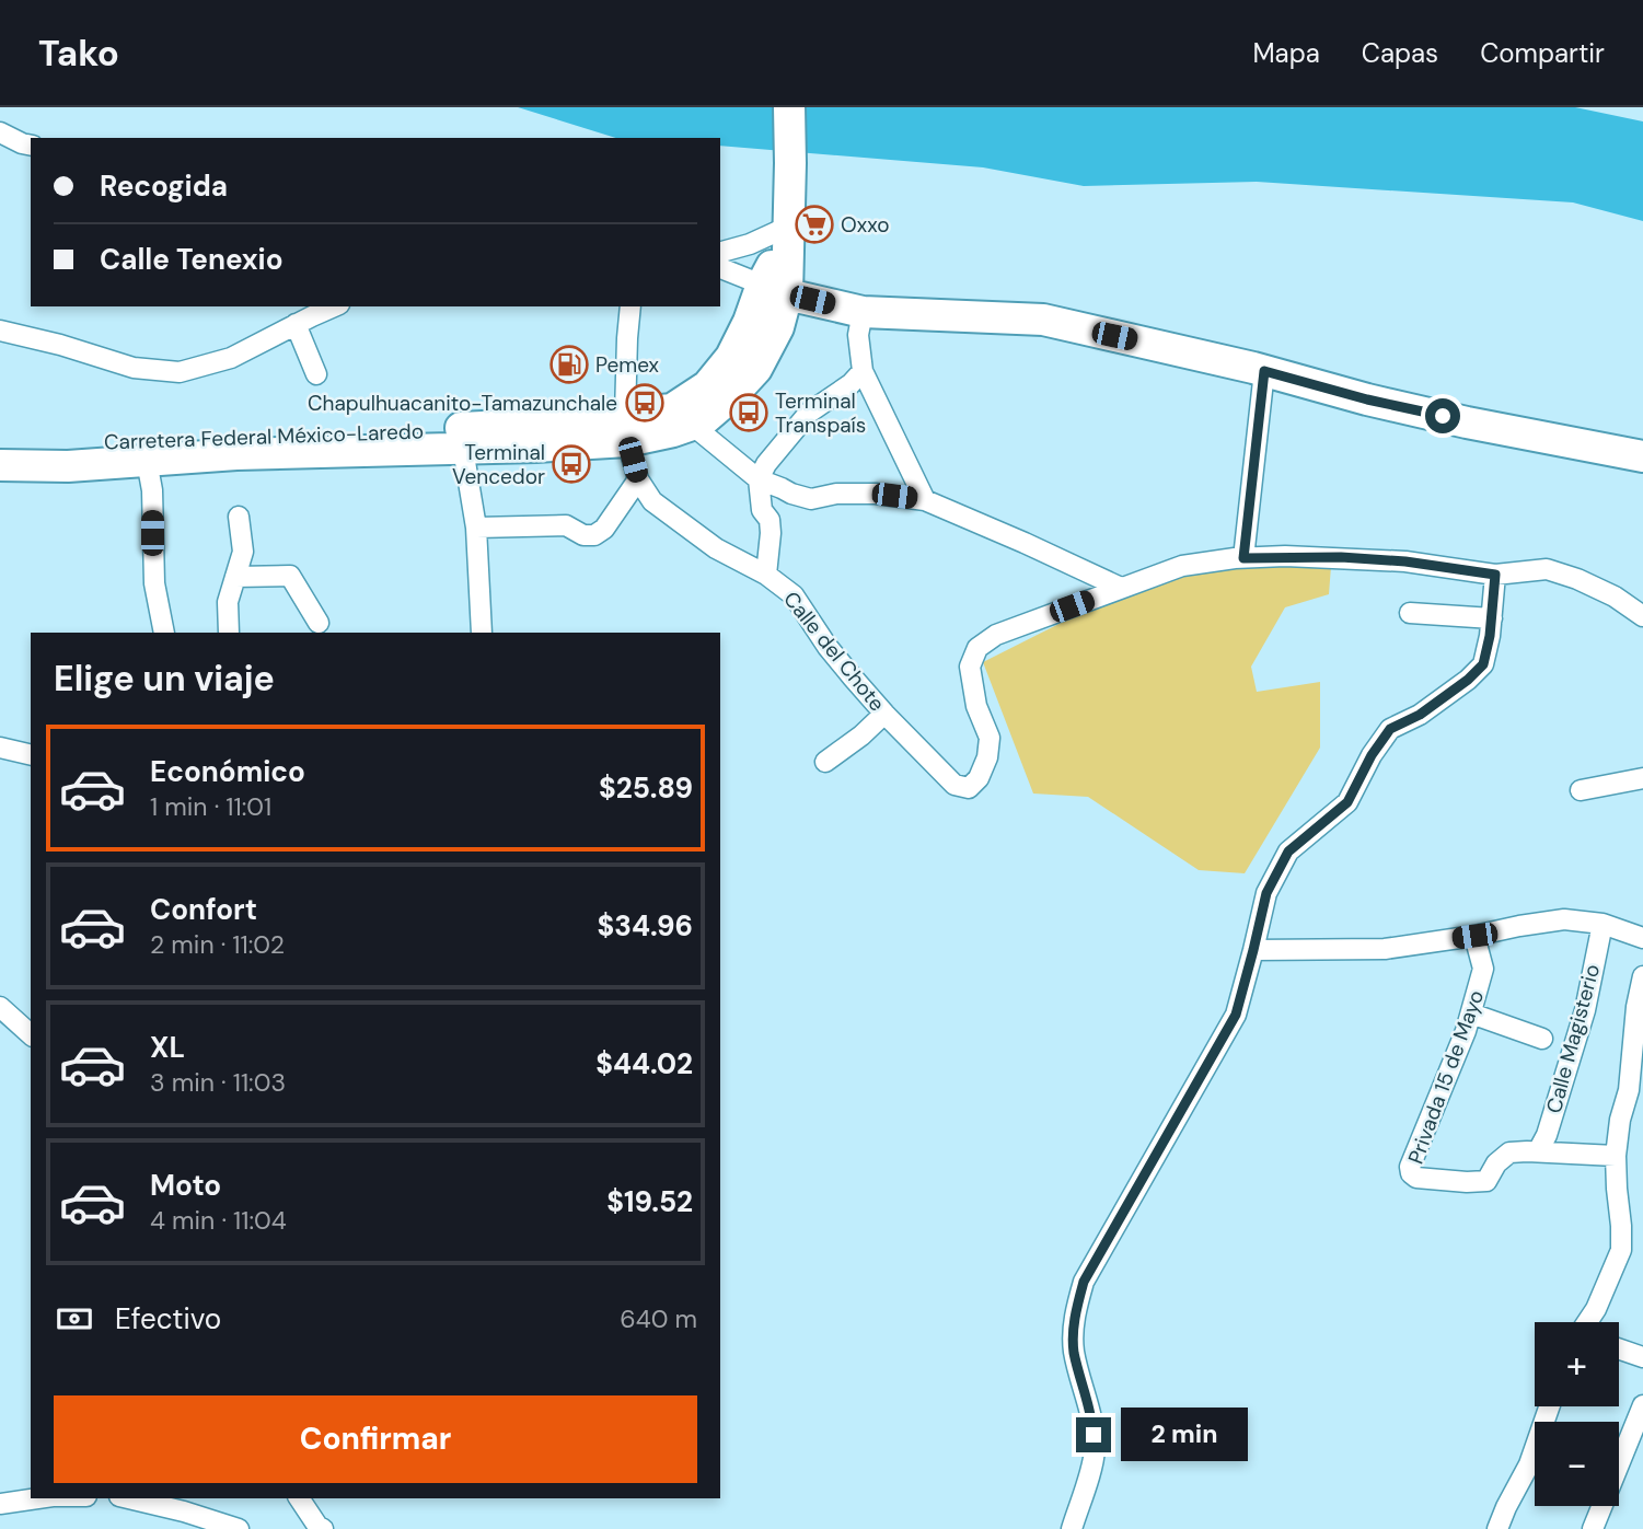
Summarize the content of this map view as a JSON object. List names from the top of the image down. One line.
{"streets":{"main road":["Carretera Federal México-Laredo"],"street":["Calle del Chote","Calle Magisterio","Privada 15 de Mayo"]},"crossings":[["Carretera Federal México-Laredo","Calle del Chote"],["Calle Magisterio","Privada 15 de Mayo"]],"places":{"supermarket":["Oxxo"],"fuel station":["Pemex"],"bus stop":["Chapulhuacanito-Tamazunchale","Terminal Transpaís","Terminal Vencedor"]},"page":{"header":"Tako","nav":["Mapa","Capas","Compartir"],"banner":["Recogida","Calle Tenexio"],"heading":"Elige un viaje","list":[{"name":"Económico","note":"1 min · 11:01","value":"$25.89"},{"name":"Confort","note":"2 min · 11:02","value":"$34.96"},{"name":"XL","note":"3 min · 11:03","value":"$44.02"},{"name":"Moto","note":"4 min · 11:04","value":"$19.52"}],"pay":["Efectivo","640 m"],"map_buttons":["+","−"],"buttons":"Confirmar","bubble":"2 min"}}
